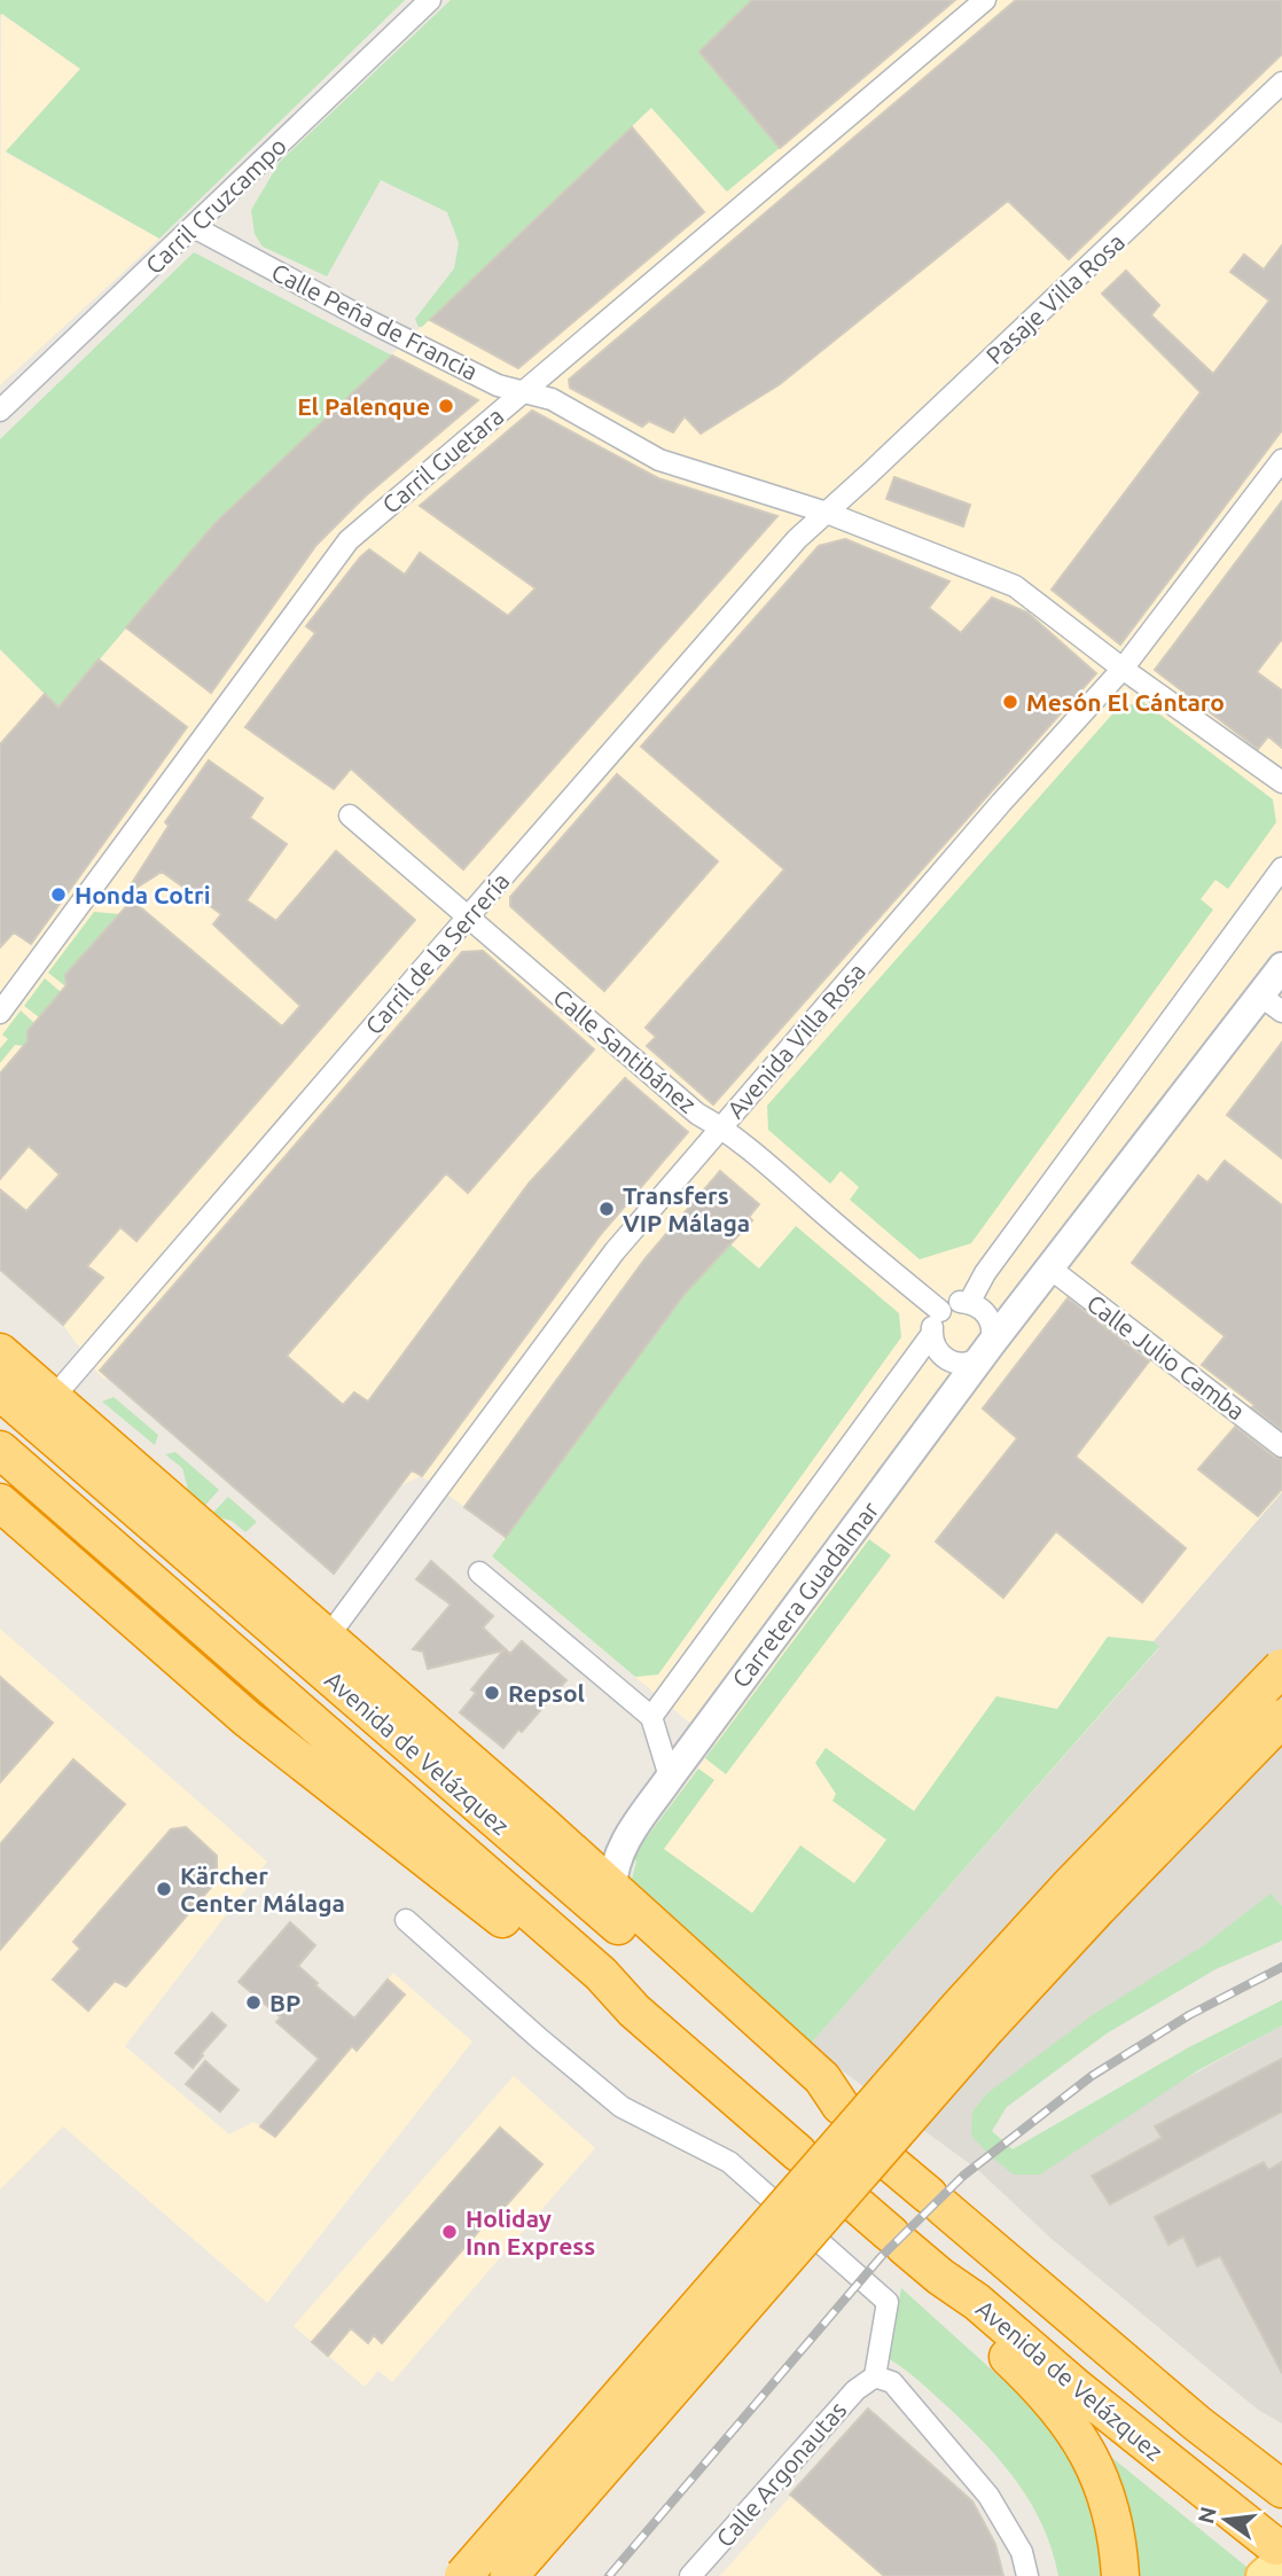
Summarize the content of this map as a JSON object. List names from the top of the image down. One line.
{"streets":{"highway":["Avenida de Velázquez"],"street":["Carril Cruzcampo","Pasaje Villa Rosa","Calle Peña de Francia","Carril Guetara","Carril de la Serrería","Avenida Villa Rosa","Calle Santibánez","Calle Julio Camba","Carretera Guadalmar","Calle Argonautas"]},"crossings":[["Carril Cruzcampo","Calle Peña de Francia"],["Pasaje Villa Rosa","Calle Peña de Francia"],["Pasaje Villa Rosa","Carril de la Serrería"],["Calle Peña de Francia","Carril Guetara"],["Calle Peña de Francia","Carril de la Serrería"],["Calle Peña de Francia","Avenida Villa Rosa"],["Carril de la Serrería","Calle Santibánez"],["Avenida Villa Rosa","Calle Santibánez"],["Calle Santibánez","Carretera Guadalmar"],["Calle Julio Camba","Carretera Guadalmar"],["Carretera Guadalmar","Avenida de Velázquez"]],"places":["El Palenque","Mesón El Cántaro","Honda Cotri","Transfers VIP Málaga","Repsol","Kärcher Center Málaga","BP","Holiday Inn Express"],"north":"left"}
